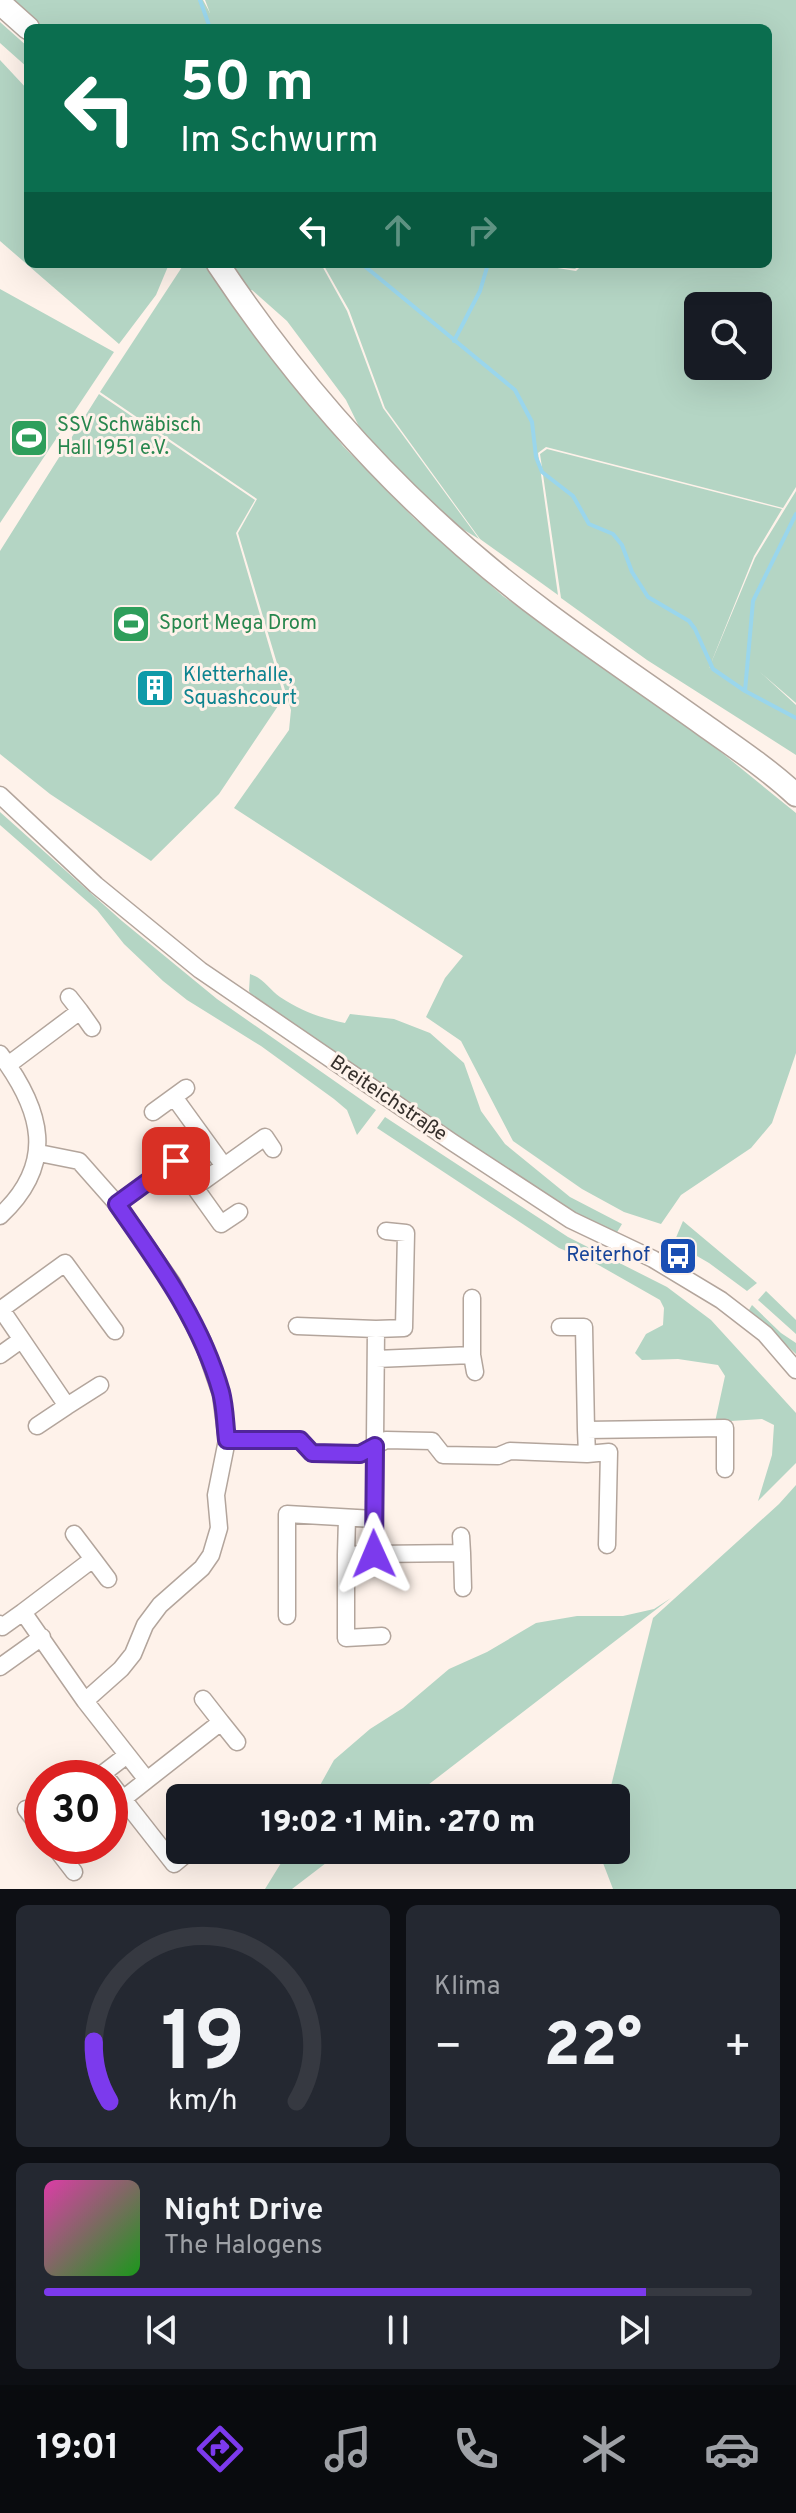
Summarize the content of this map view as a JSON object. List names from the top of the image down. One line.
{"streets":{"street":["Breiteichstraße"]},"places":{"sports":["SSV Schwäbisch Hall 1951 e.V.","Sport Mega Drom"],"building":["Kletterhalle, Squashcourt"],"bus stop":["Reiterhof"]},"page":{"turn":["50 m","Im Schwurm"],"limit":"30","trip":"19:02 · 1 Min. · 270 m","tile":"Klima","heat":["−","22°","+"],"song":["Night Drive","The Halogens"],"tabs":"19:01","gauge":["19","km/h"]}}
